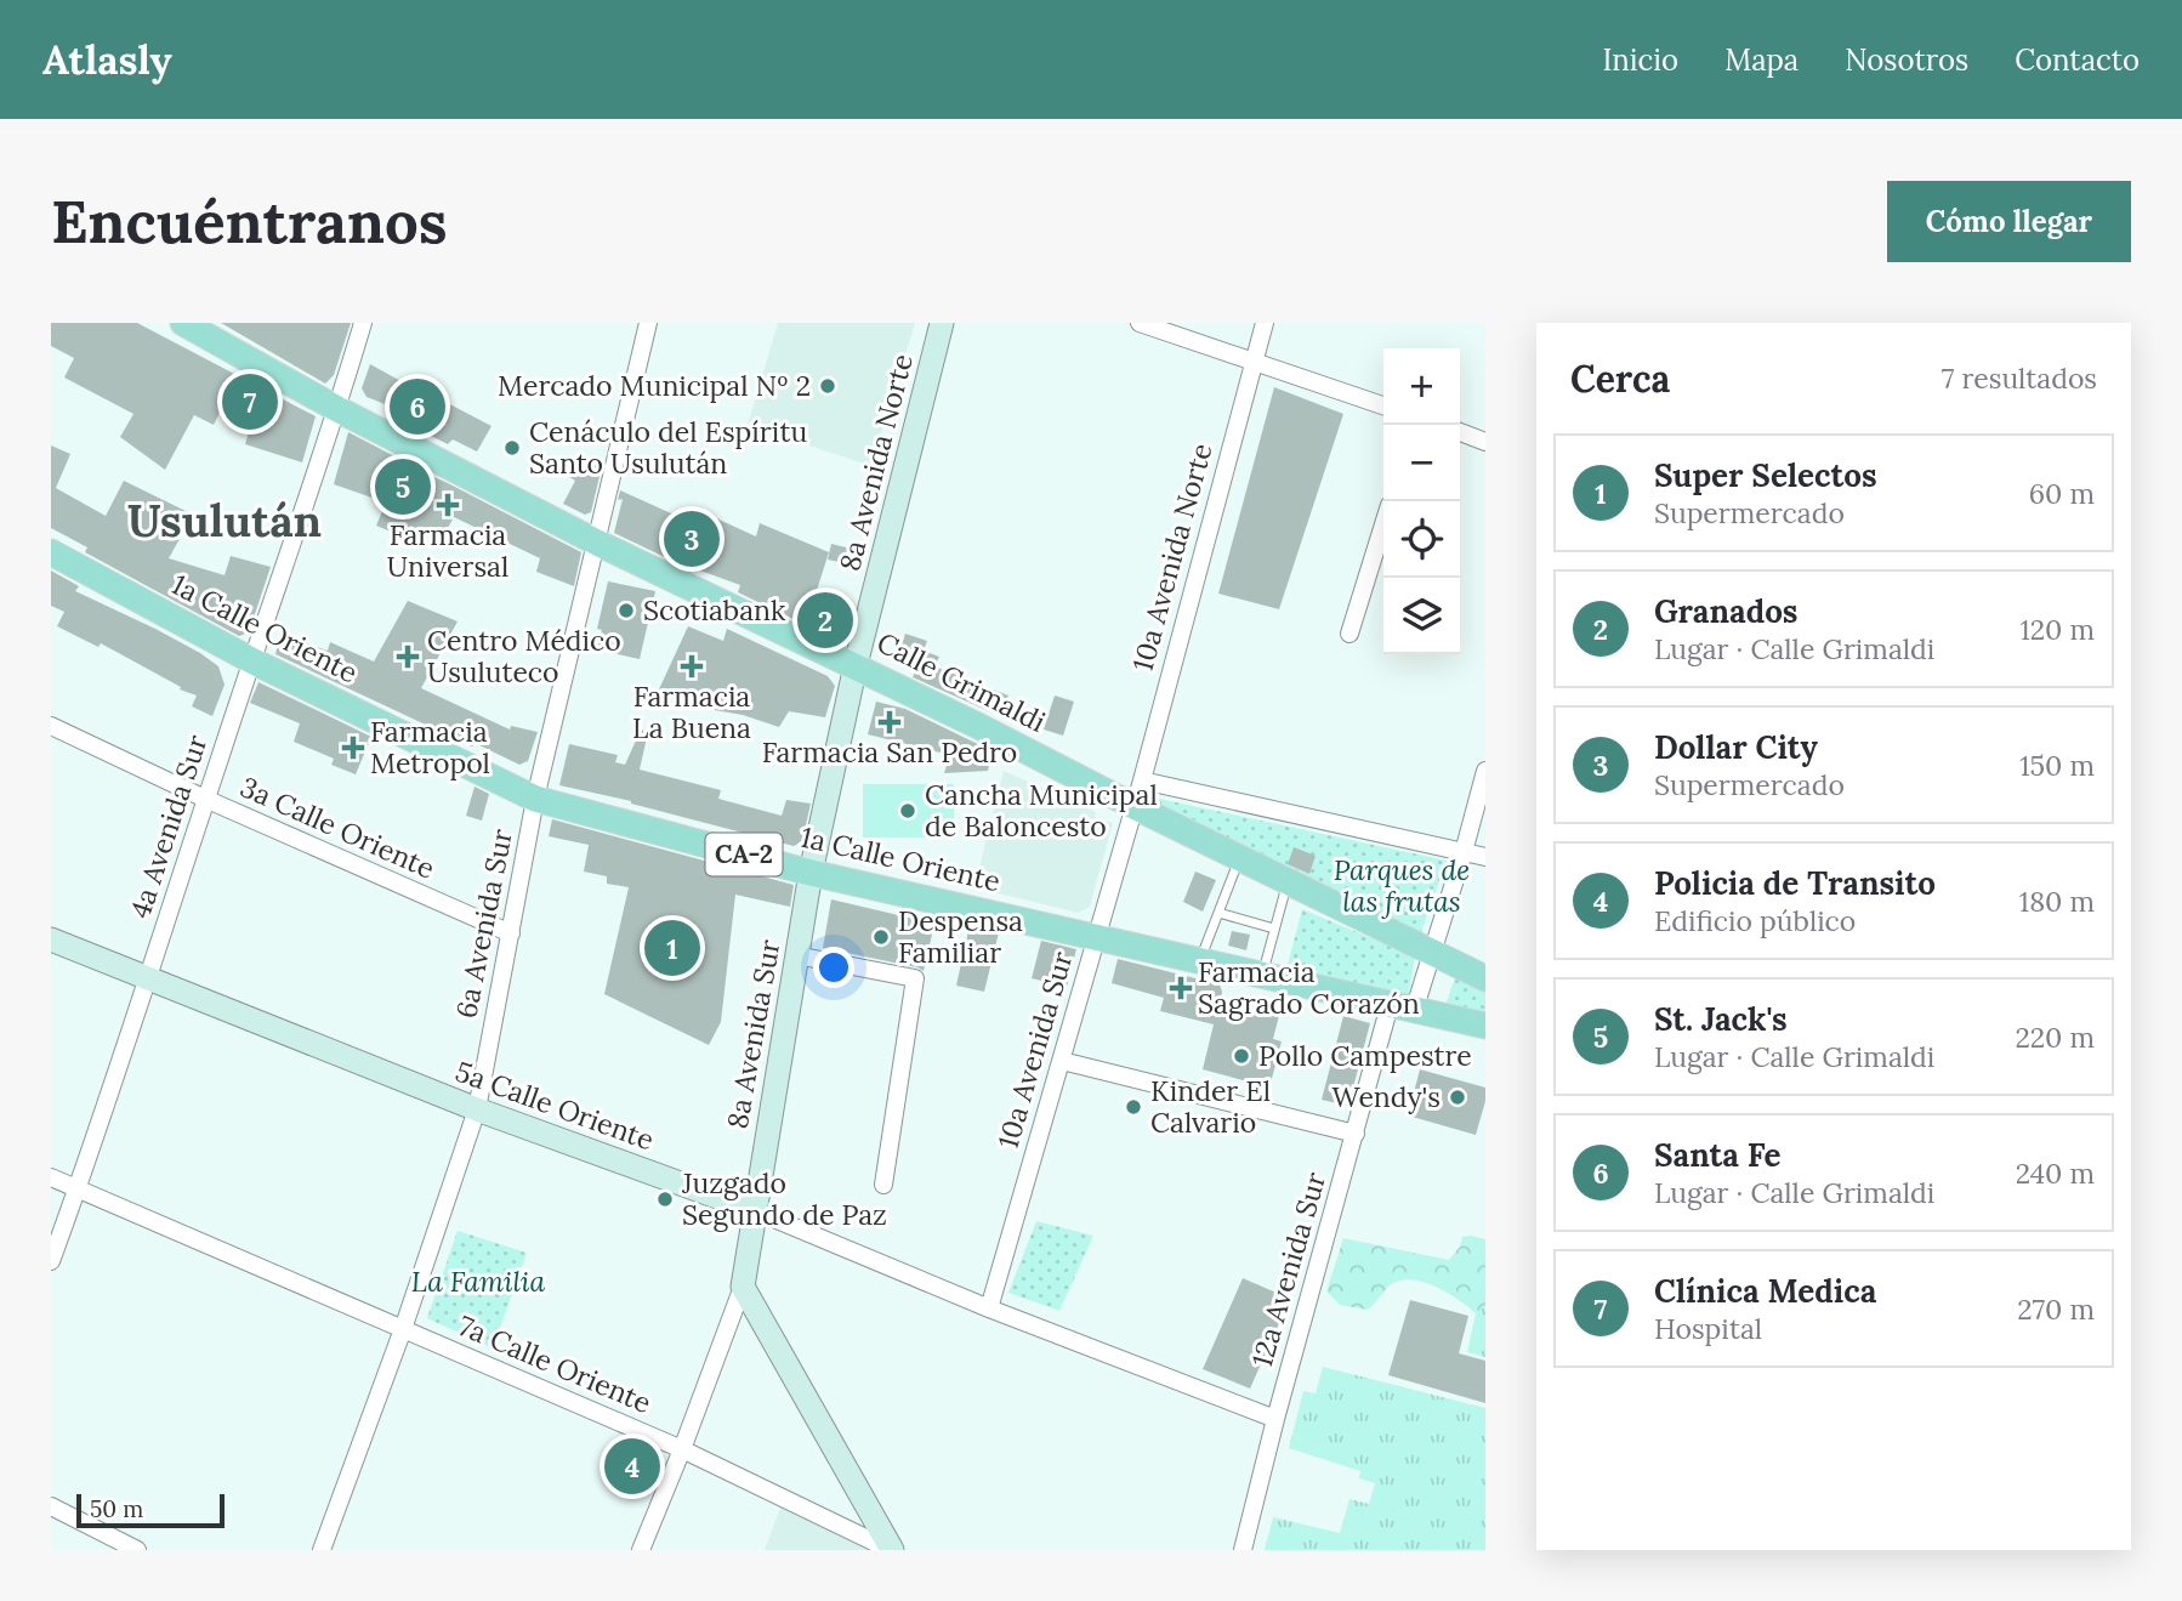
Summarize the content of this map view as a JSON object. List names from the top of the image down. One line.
{"streets":{"main road":["1a Calle Oriente","Calle Grimaldi","CA-2"],"street":["8a Avenida Norte","10a Avenida Norte","4a Avenida Sur","3a Calle Oriente","6a Avenida Sur","8a Avenida Sur","10a Avenida Sur","5a Calle Oriente","12a Avenida Sur","7a Calle Oriente"]},"crossings":[["8a Avenida Norte","Calle Grimaldi"],["8a Avenida Norte","8a Avenida Sur"],["10a Avenida Norte","Calle Grimaldi"],["10a Avenida Norte","10a Avenida Sur"],["1a Calle Oriente","4a Avenida Sur"],["1a Calle Oriente","6a Avenida Sur"],["1a Calle Oriente","8a Avenida Sur"],["1a Calle Oriente","10a Avenida Sur"],["1a Calle Oriente","12a Avenida Sur"],["Calle Grimaldi","4a Avenida Sur"],["Calle Grimaldi","6a Avenida Sur"],["Calle Grimaldi","8a Avenida Sur"],["Calle Grimaldi","10a Avenida Sur"],["Calle Grimaldi","12a Avenida Sur"],["4a Avenida Sur","3a Calle Oriente"],["4a Avenida Sur","5a Calle Oriente"],["4a Avenida Sur","7a Calle Oriente"],["3a Calle Oriente","6a Avenida Sur"],["6a Avenida Sur","5a Calle Oriente"],["6a Avenida Sur","7a Calle Oriente"],["8a Avenida Sur","5a Calle Oriente"],["8a Avenida Sur","7a Calle Oriente"],["10a Avenida Sur","5a Calle Oriente"],["5a Calle Oriente","12a Avenida Sur"]],"districts":["Usulután"],"parks":["Parques de las frutas","La Familia"],"places":{"other":["Mercado Municipal Nº 2","Cenáculo del Espíritu Santo Usulután","Scotiabank","Cancha Municipal de Baloncesto","Despensa Familiar","Pollo Campestre","Wendy's","Kinder El Calvario","Juzgado Segundo de Paz"],"health":["Farmacia Universal","Centro Médico Usuluteco","Farmacia La Buena","Farmacia San Pedro","Farmacia Metropol","Farmacia Sagrado Corazón"]},"scale_bar":"50 m","page":{"header":"Atlasly","nav":["Inicio","Mapa","Nosotros","Contacto"],"buttons":"Cómo llegar","title":"Encuéntranos","heading":["Cerca","7 resultados"],"map_buttons":["+","−"],"pins":["7","6","5","3","2","1","4"],"list":[{"mark":"1","name":"Super Selectos","note":"Supermercado","value":"60 m"},{"mark":"2","name":"Granados","note":"Lugar · Calle Grimaldi","value":"120 m"},{"mark":"3","name":"Dollar City","note":"Supermercado","value":"150 m"},{"mark":"4","name":"Policia de Transito","note":"Edificio público","value":"180 m"},{"mark":"5","name":"St. Jack's","note":"Lugar · Calle Grimaldi","value":"220 m"},{"mark":"6","name":"Santa Fe","note":"Lugar · Calle Grimaldi","value":"240 m"},{"mark":"7","name":"Clínica Medica","note":"Hospital","value":"270 m"}],"scale":"50 m"}}
